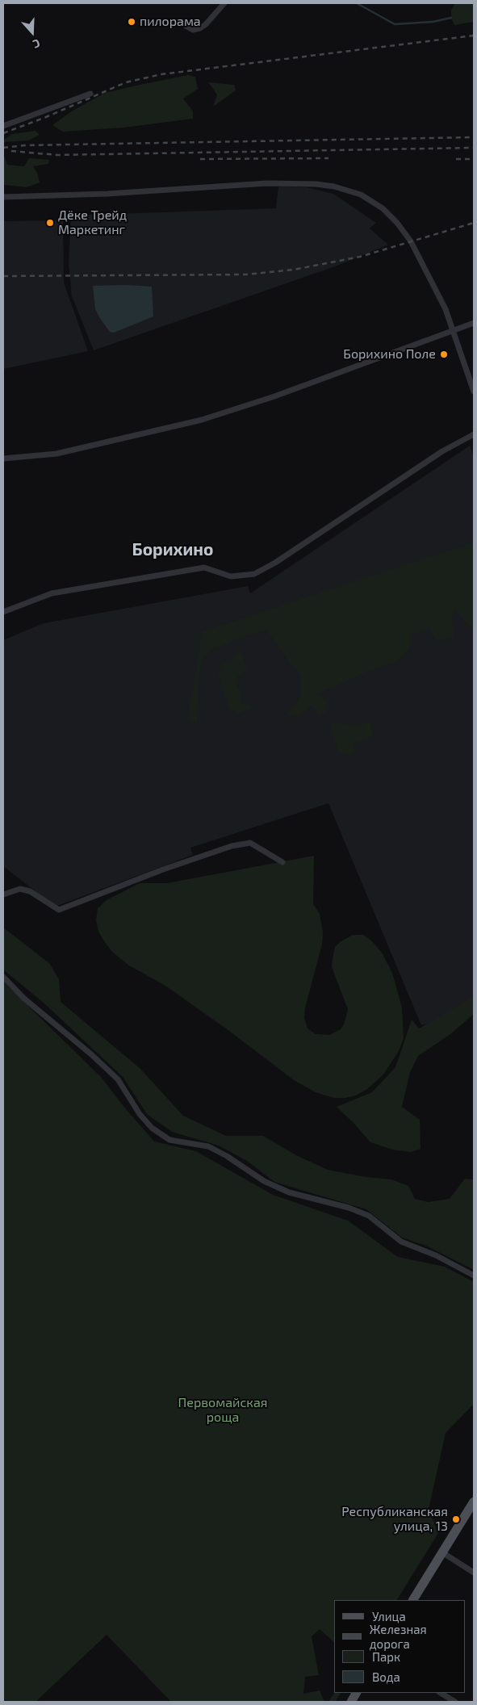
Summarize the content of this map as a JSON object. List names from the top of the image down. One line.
{"districts":["Борихино"],"parks":["Первомайская роща"],"places":["пилорама","Дёке Трейд Маркетинг","Борихино Поле","Республиканская улица, 13"],"legend":["Улица","Железная дорога","Парк","Вода"],"north":"bottom"}
